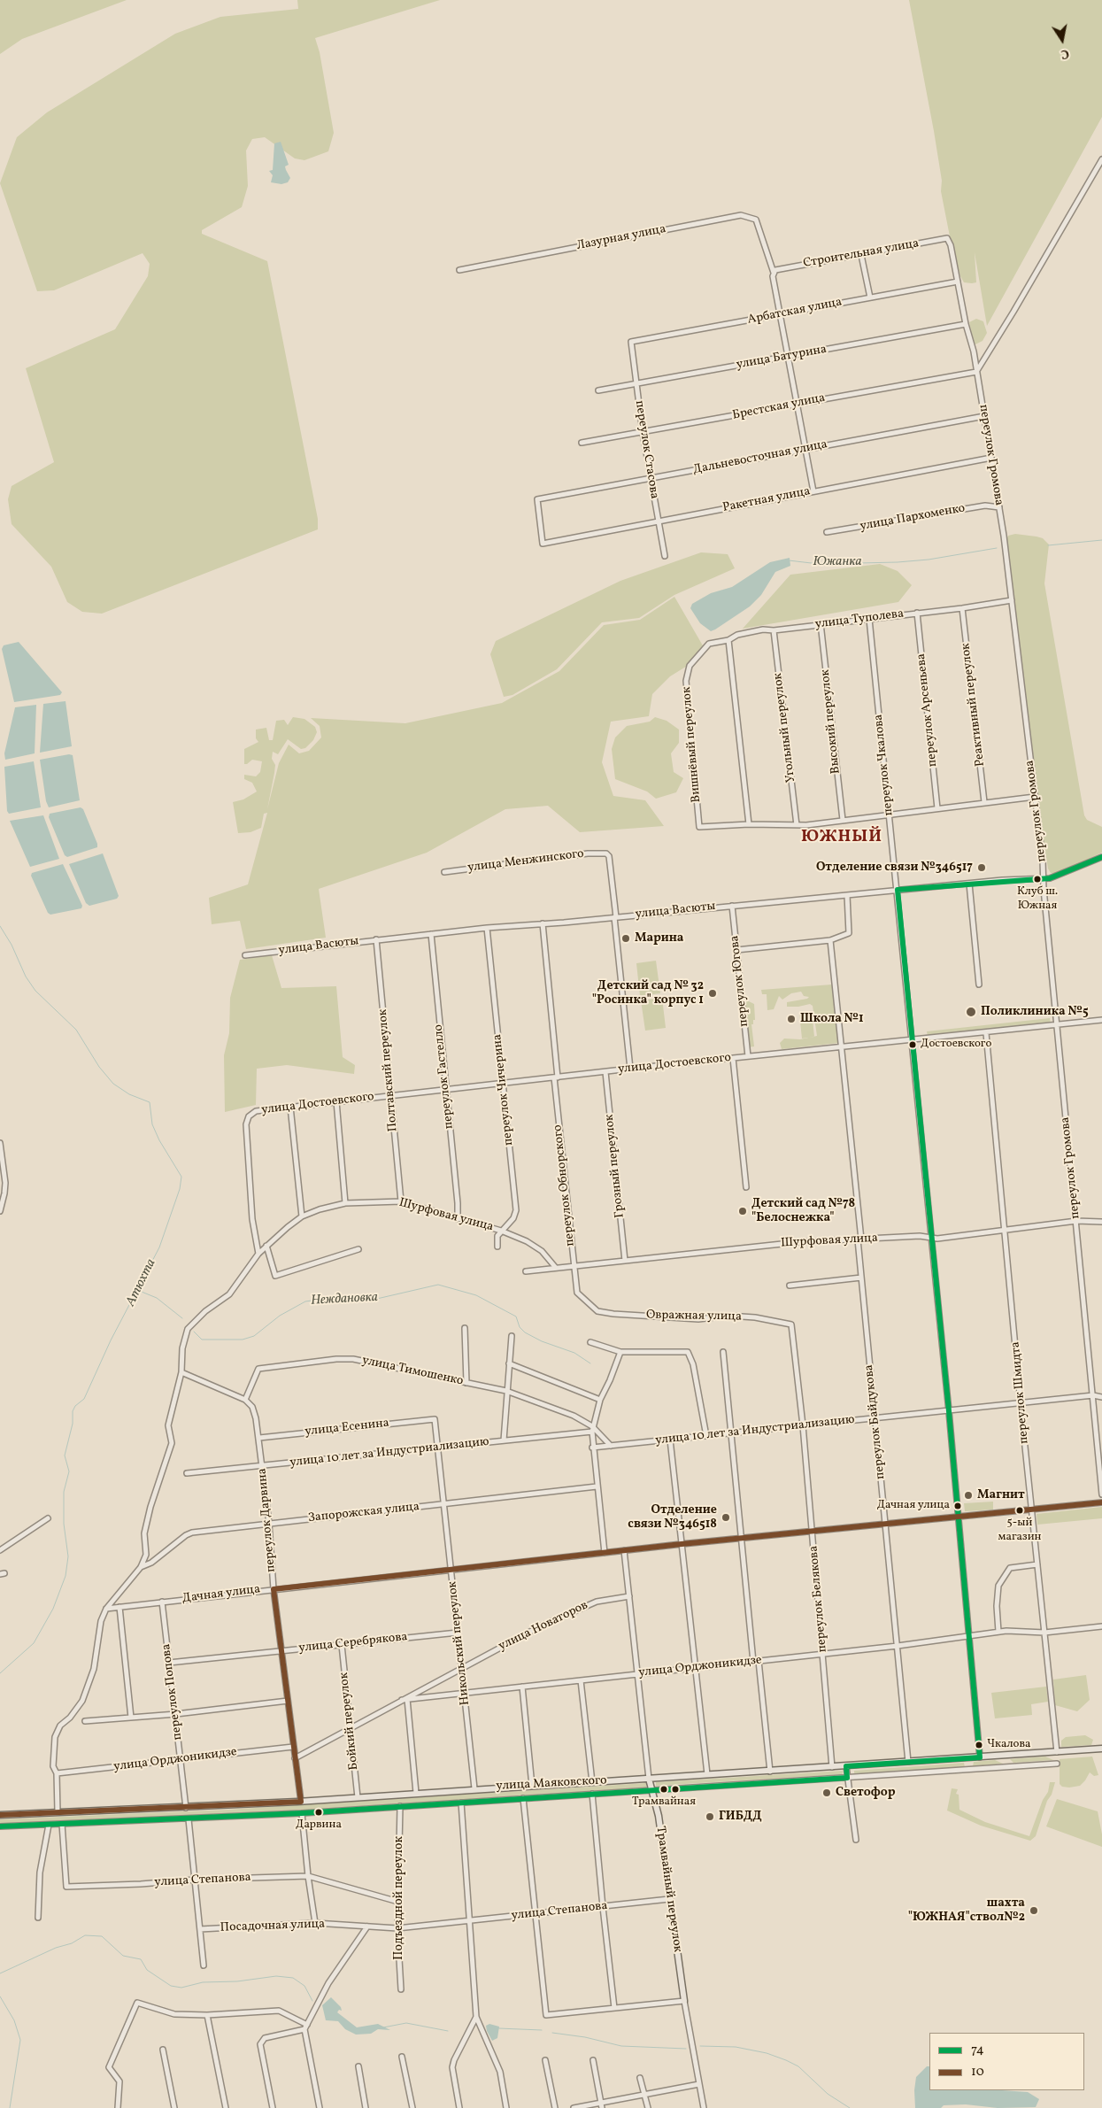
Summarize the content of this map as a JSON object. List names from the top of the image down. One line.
{"streets":{"main road":["улица Маяковского","Трамвайный переулок"],"street":["Лазурная улица","Строительная улица","Арбатская улица","улица Батурина","Брестская улица","переулок Стасова","переулок Громова","Дальневосточная улица","Ракетная улица","улица Пархоменко","улица Туполева","Реактивный переулок","переулок Арсеньева","Высокий переулок","Угольный переулок","Вишнёвый переулок","переулок Чкалова","улица Менжинского","улица Васюты","переулок Югова","улица Достоевского","Полтавский переулок","переулок Гастелло","переулок Чичерина","Грозный переулок","переулок Обнорского","Шурфовая улица","Овражная улица","улица Тимошенко","переулок Шмидта","переулок Байдукова","улица Есенина","улица 10 лет за Индустриализацию","Запорожская улица","переулок Дарвина","Дачная улица","переулок Белякова","улица Новаторов","улица Серебрякова","Никольский переулок","улица Орджоникидзе","переулок Попова","Бойкий переулок","улица Степанова","Подъездной переулок","Посадочная улица"]},"crossings":[["Лазурная улица","Строительная улица"],["Строительная улица","переулок Громова"],["Арбатская улица","переулок Стасова"],["Арбатская улица","переулок Громова"],["улица Батурина","переулок Стасова"],["улица Батурина","переулок Громова"],["Брестская улица","переулок Стасова"],["Брестская улица","переулок Громова"],["переулок Стасова","Дальневосточная улица"],["переулок Стасова","Ракетная улица"],["переулок Громова","Дальневосточная улица"],["переулок Громова","Ракетная улица"],["переулок Громова","улица Пархоменко"],["переулок Громова","улица Туполева"],["переулок Громова","улица Васюты"],["переулок Громова","улица Достоевского"],["переулок Громова","Шурфовая улица"],["переулок Громова","улица 10 лет за Индустриализацию"],["Дальневосточная улица","Ракетная улица"],["улица Туполева","Реактивный переулок"],["улица Туполева","переулок Арсеньева"],["улица Туполева","Высокий переулок"],["улица Туполева","Угольный переулок"],["улица Туполева","Вишнёвый переулок"],["улица Туполева","переулок Чкалова"],["переулок Чкалова","улица Васюты"],["переулок Чкалова","улица Достоевского"],["переулок Чкалова","Шурфовая улица"],["переулок Чкалова","улица 10 лет за Индустриализацию"],["переулок Чкалова","Дачная улица"],["переулок Чкалова","улица Орджоникидзе"],["переулок Чкалова","улица Маяковского"],["улица Менжинского","улица Васюты"],["улица Васюты","переулок Югова"],["улица Васюты","Полтавский переулок"],["улица Васюты","переулок Гастелло"],["улица Васюты","переулок Чичерина"],["улица Васюты","переулок Обнорского"],["переулок Югова","улица Достоевского"],["улица Достоевского","Полтавский переулок"],["улица Достоевского","переулок Гастелло"],["улица Достоевского","переулок Чичерина"],["улица Достоевского","Грозный переулок"],["улица Достоевского","переулок Обнорского"],["улица Достоевского","Шурфовая улица"],["улица Достоевского","переулок Шмидта"],["улица Достоевского","переулок Байдукова"],["Полтавский переулок","Шурфовая улица"],["переулок Гастелло","Шурфовая улица"],["переулок Чичерина","Шурфовая улица"],["Грозный переулок","Шурфовая улица"],["переулок Обнорского","Шурфовая улица"],["переулок Обнорского","Овражная улица"],["Шурфовая улица","переулок Шмидта"],["Шурфовая улица","переулок Байдукова"],["Овражная улица","переулок Белякова"],["улица Тимошенко","улица 10 лет за Индустриализацию"],["улица Тимошенко","переулок Дарвина"],["переулок Шмидта","улица 10 лет за Индустриализацию"],["переулок Шмидта","Дачная улица"],["переулок Шмидта","улица Орджоникидзе"],["переулок Шмидта","улица Маяковского"],["переулок Байдукова","улица 10 лет за Индустриализацию"],["переулок Байдукова","Дачная улица"],["переулок Байдукова","улица Орджоникидзе"],["переулок Байдукова","улица Маяковского"],["улица Есенина","переулок Дарвина"],["улица Есенина","Никольский переулок"],["улица 10 лет за Индустриализацию","переулок Дарвина"],["улица 10 лет за Индустриализацию","переулок Белякова"],["улица 10 лет за Индустриализацию","Никольский переулок"],["Запорожская улица","переулок Дарвина"],["Запорожская улица","Никольский переулок"],["переулок Дарвина","Дачная улица"],["переулок Дарвина","улица Серебрякова"],["переулок Дарвина","улица Орджоникидзе"],["переулок Дарвина","улица Маяковского"],["Дачная улица","переулок Белякова"],["Дачная улица","Никольский переулок"],["Дачная улица","переулок Попова"],["переулок Белякова","улица Орджоникидзе"],["переулок Белякова","улица Маяковского"],["улица Новаторов","Никольский переулок"],["улица Новаторов","улица Орджоникидзе"],["улица Серебрякова","Никольский переулок"],["улица Серебрякова","переулок Попова"],["улица Серебрякова","Бойкий переулок"],["Никольский переулок","улица Орджоникидзе"],["Никольский переулок","улица Маяковского"],["улица Орджоникидзе","переулок Попова"],["улица Орджоникидзе","Бойкий переулок"],["переулок Попова","улица Маяковского"],["Бойкий переулок","улица Маяковского"],["улица Маяковского","улица Степанова"],["улица Маяковского","Трамвайный переулок"],["улица Маяковского","Подъездной переулок"],["улица Степанова","Трамвайный переулок"],["улица Степанова","Подъездной переулок"],["улица Степанова","Посадочная улица"],["Подъездной переулок","Посадочная улица"]],"districts":["ЮЖНЫЙ"],"water":["Южанка","Атюхта","Неждановка"],"places":["Отделение связи №346517","Клуб ш. Южная","Марина","Детский сад № 32 \"Росинка\" корпус 1","Поликлиника №5","Школа №1","Достоевского","Детский сад №78 \"Белоснежка\"","Магнит","Дачная улица","5-ый магазин","Отделение связи №346518","Чкалова","Трамвайная","Светофор","Дарвина","ГИБДД","шахта \"ЮЖНАЯ\"ствол№2"],"lines":["transit line 74","transit line 10"],"legend":["74","10"],"north":"bottom"}
